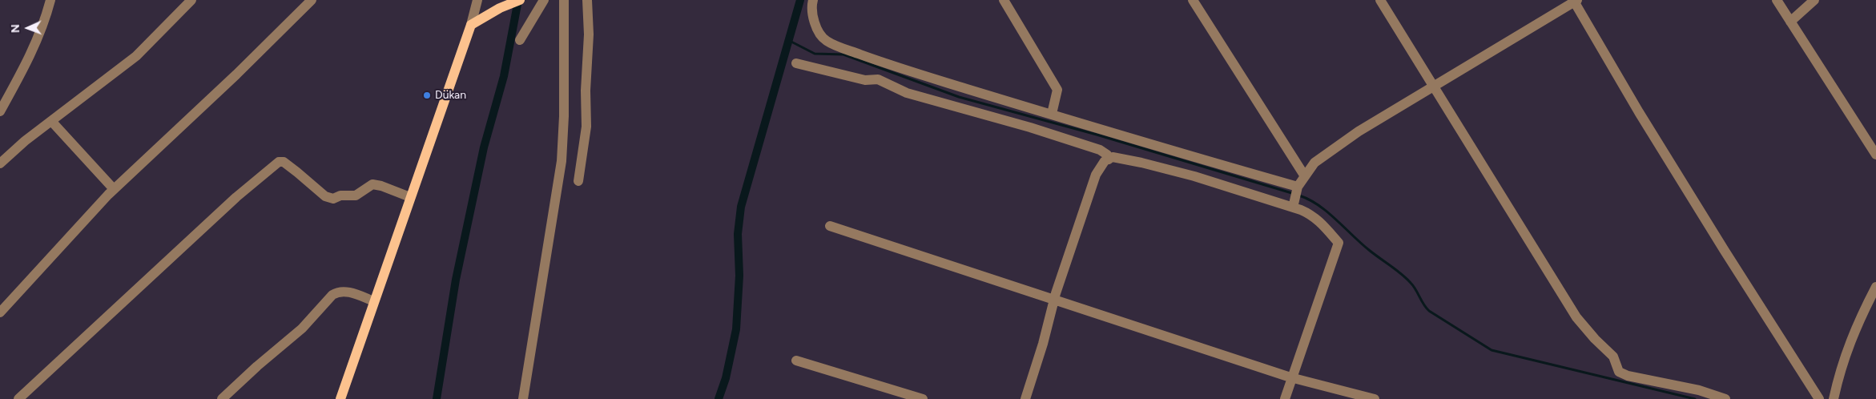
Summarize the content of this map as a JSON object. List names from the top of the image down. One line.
{"places":["Dükan"],"north":"left"}
